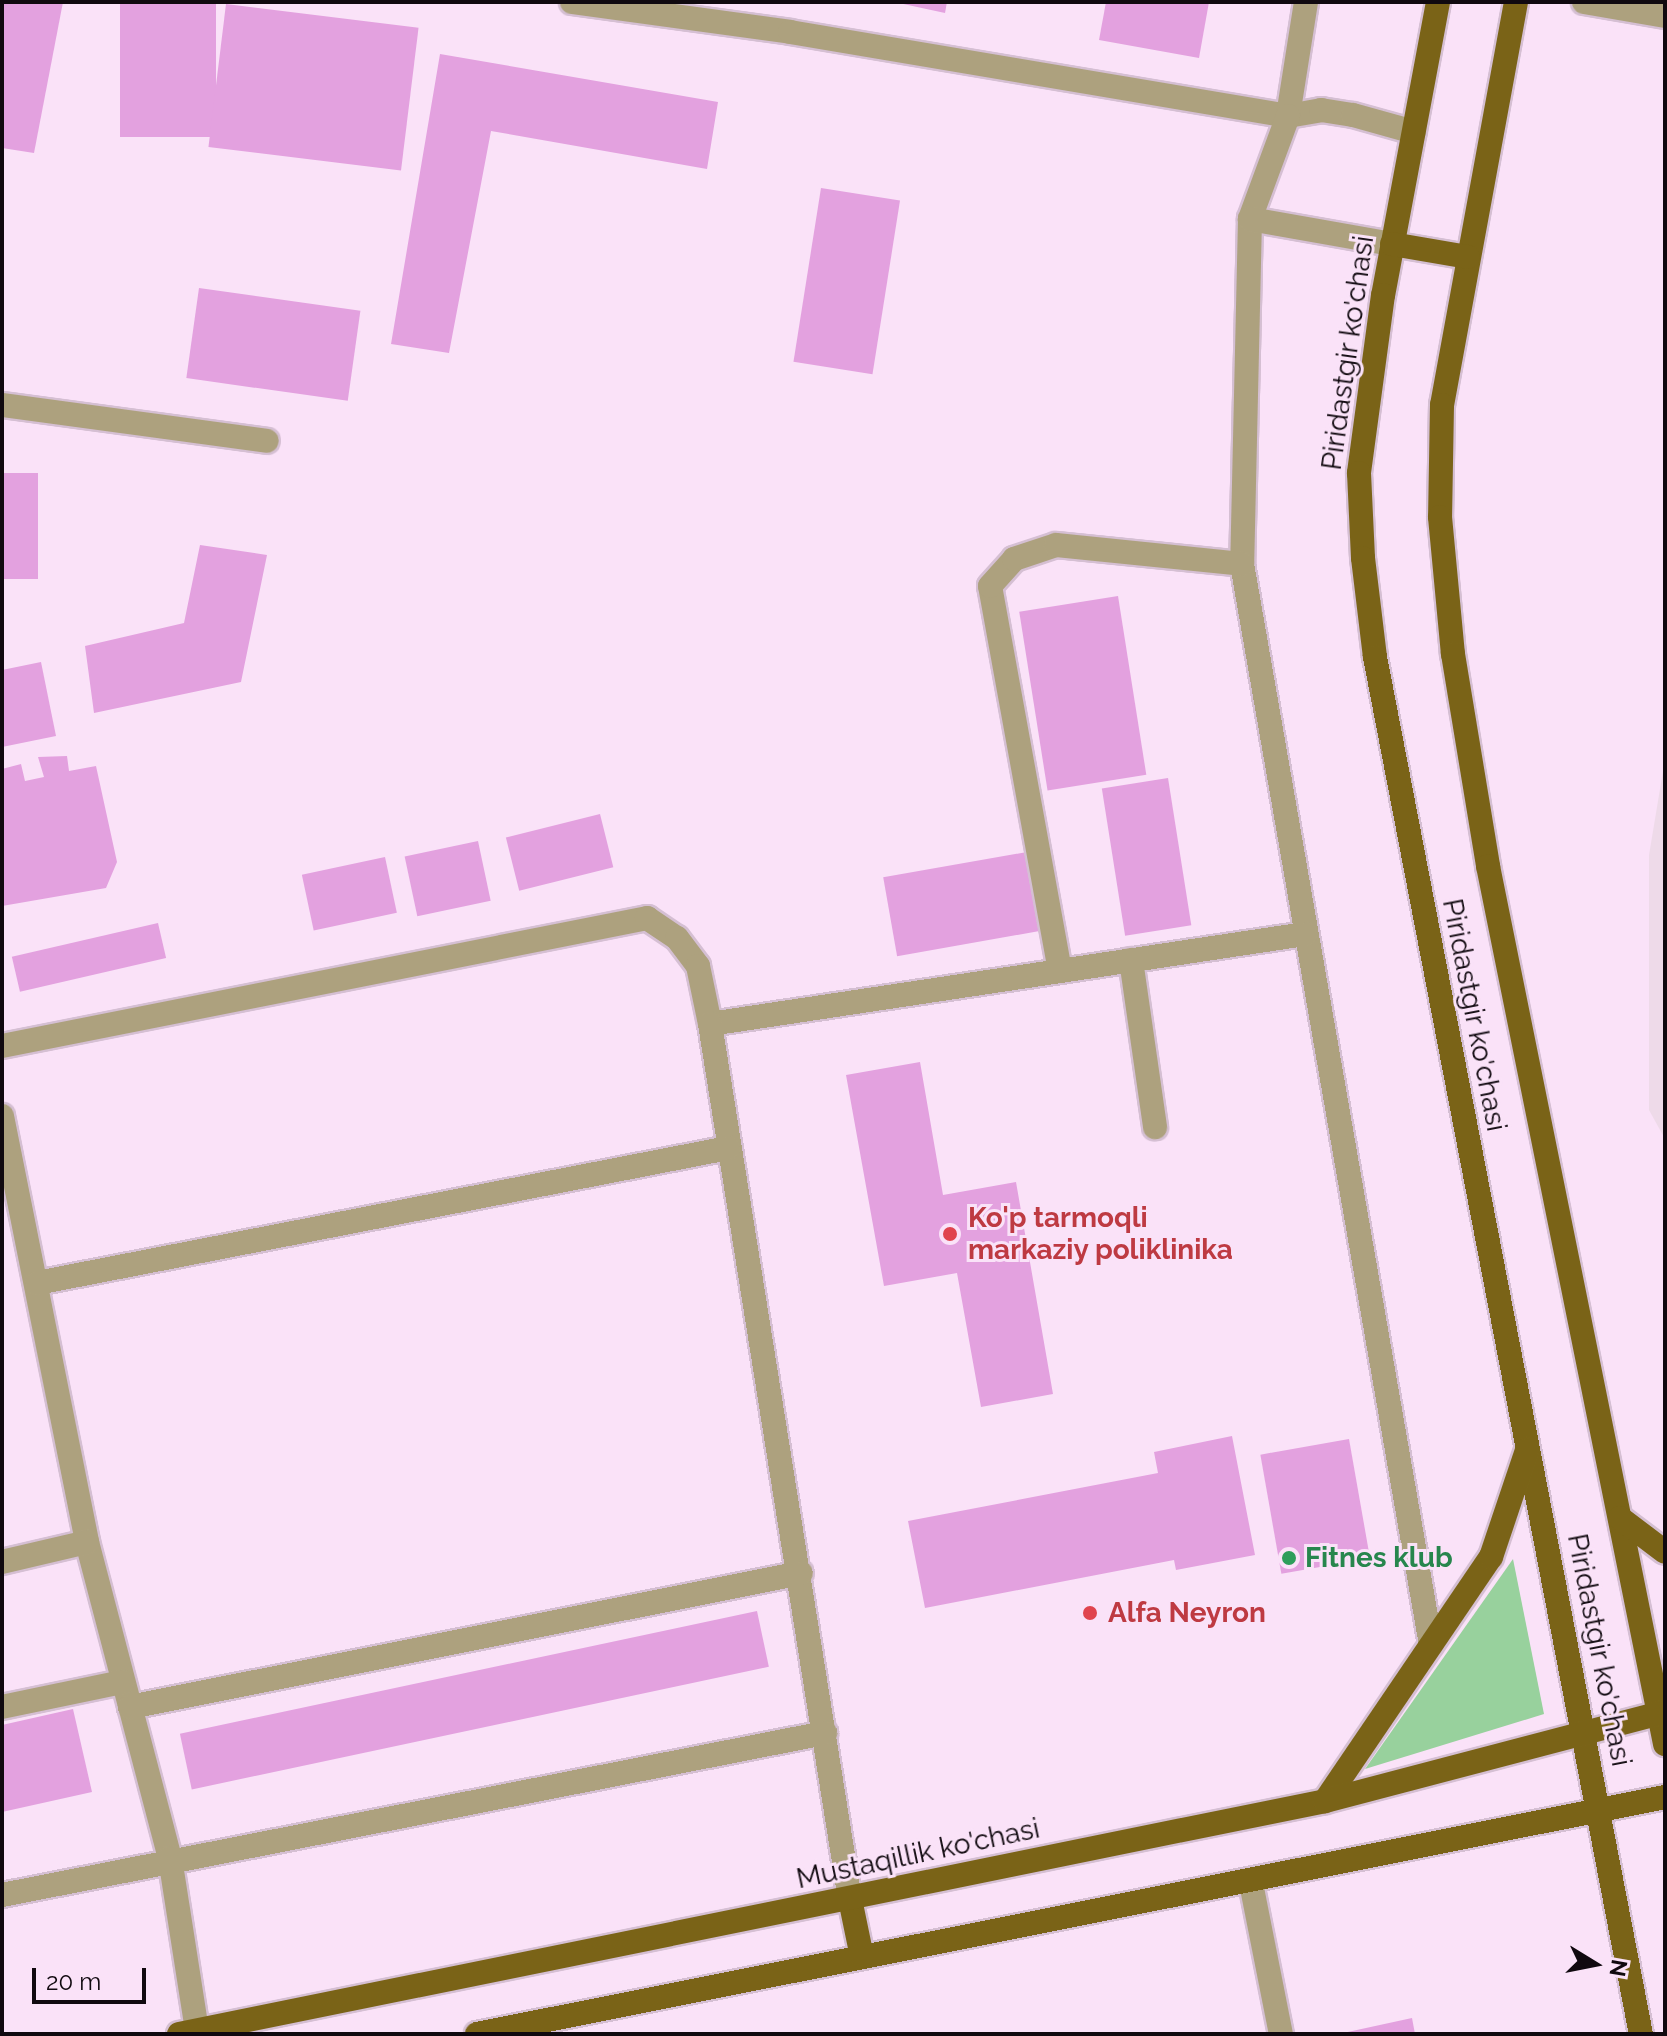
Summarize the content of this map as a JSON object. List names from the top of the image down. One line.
{"streets":{"main road":["Piridastgir ko'chasi","Mustaqillik ko'chasi"]},"crossings":[["Piridastgir ko'chasi","Mustaqillik ko'chasi"]],"places":["Ko'p tarmoqli markaziy poliklinika","Fitnes klub","Alfa Neyron"],"scale_bar":"20 m","north":"right"}
